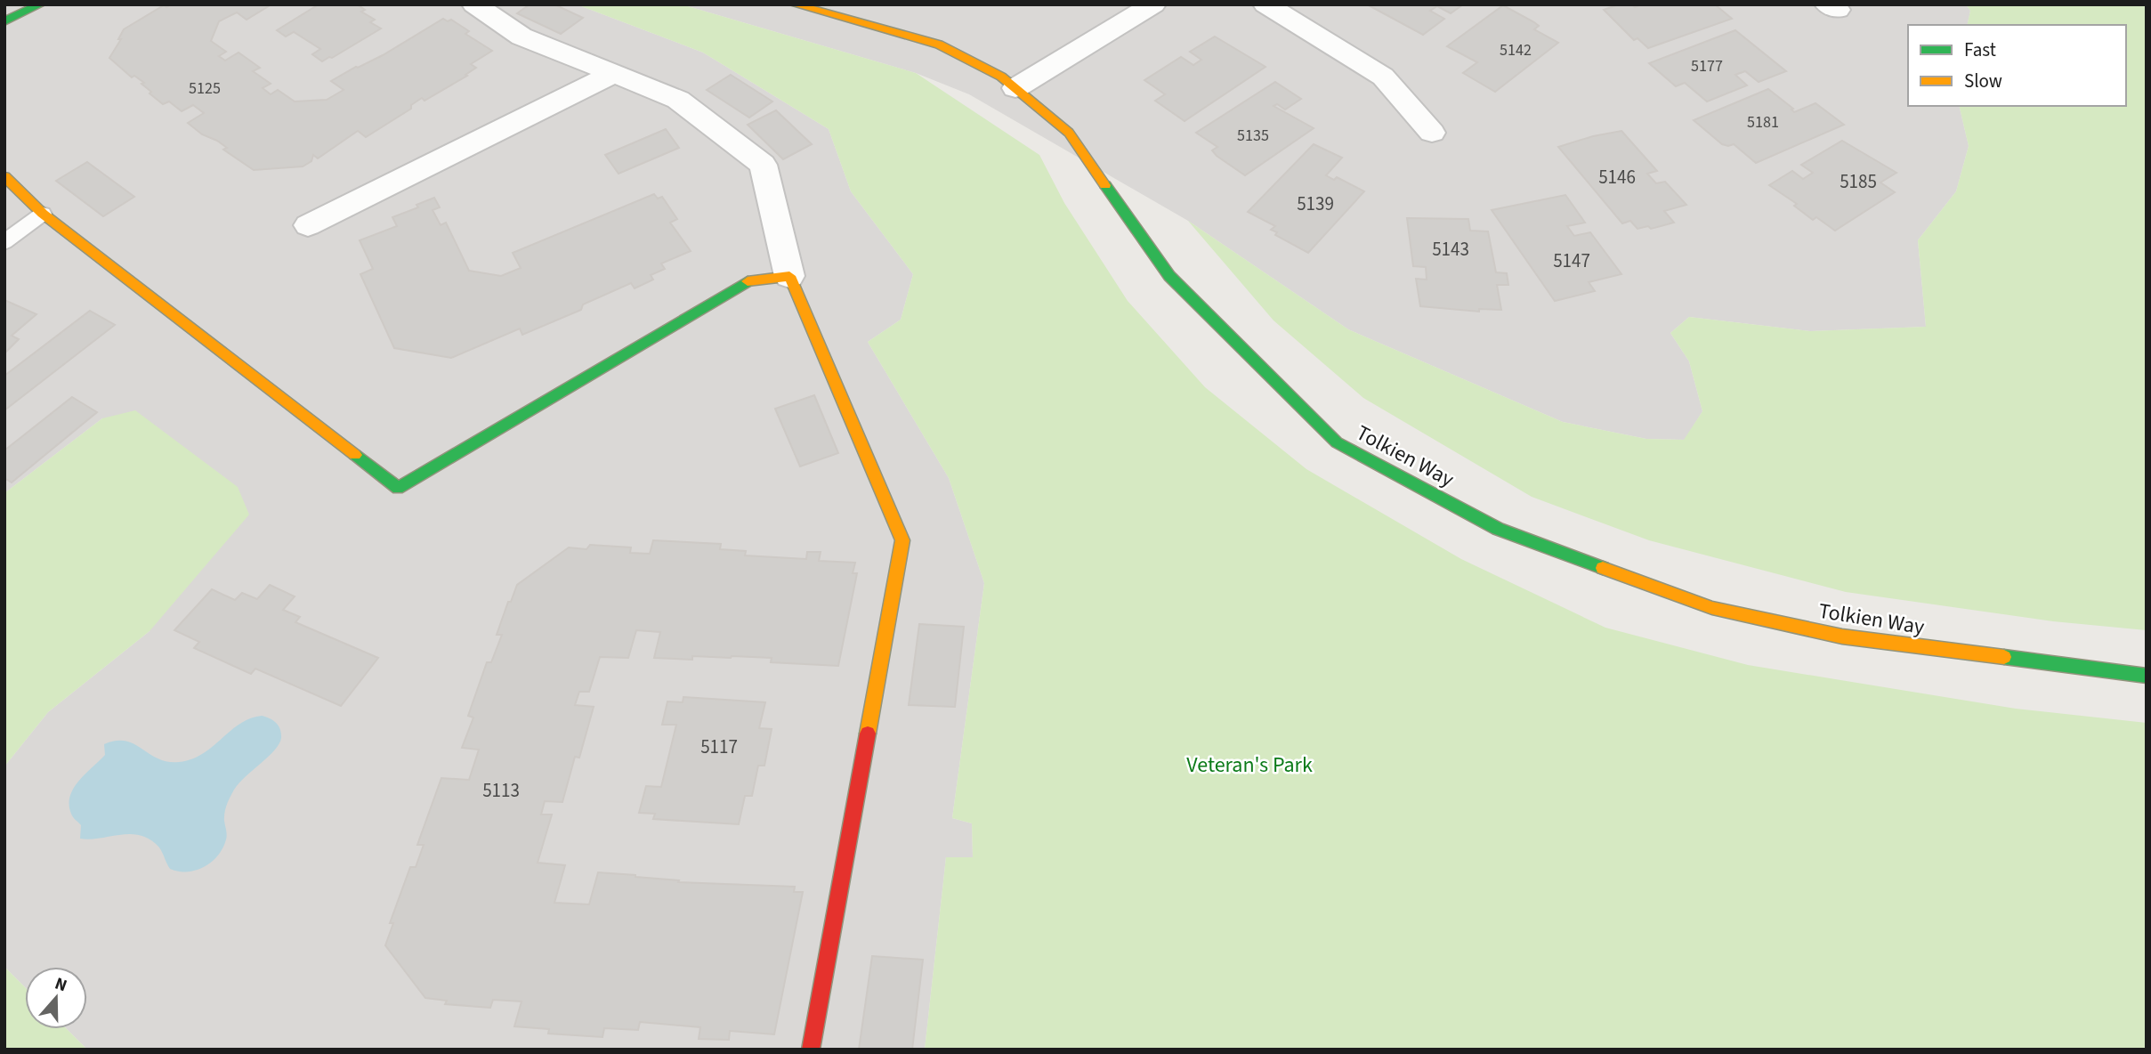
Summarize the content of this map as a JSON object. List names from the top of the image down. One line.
{"streets":{"street":["Tolkien Way"]},"parks":["Veteran's Park"],"house_numbers":["5142","5177","5125","5181","5135","5146","5185","5139","5143","5147","5117","5113"],"legend":["Fast","Slow"],"north":"top"}
